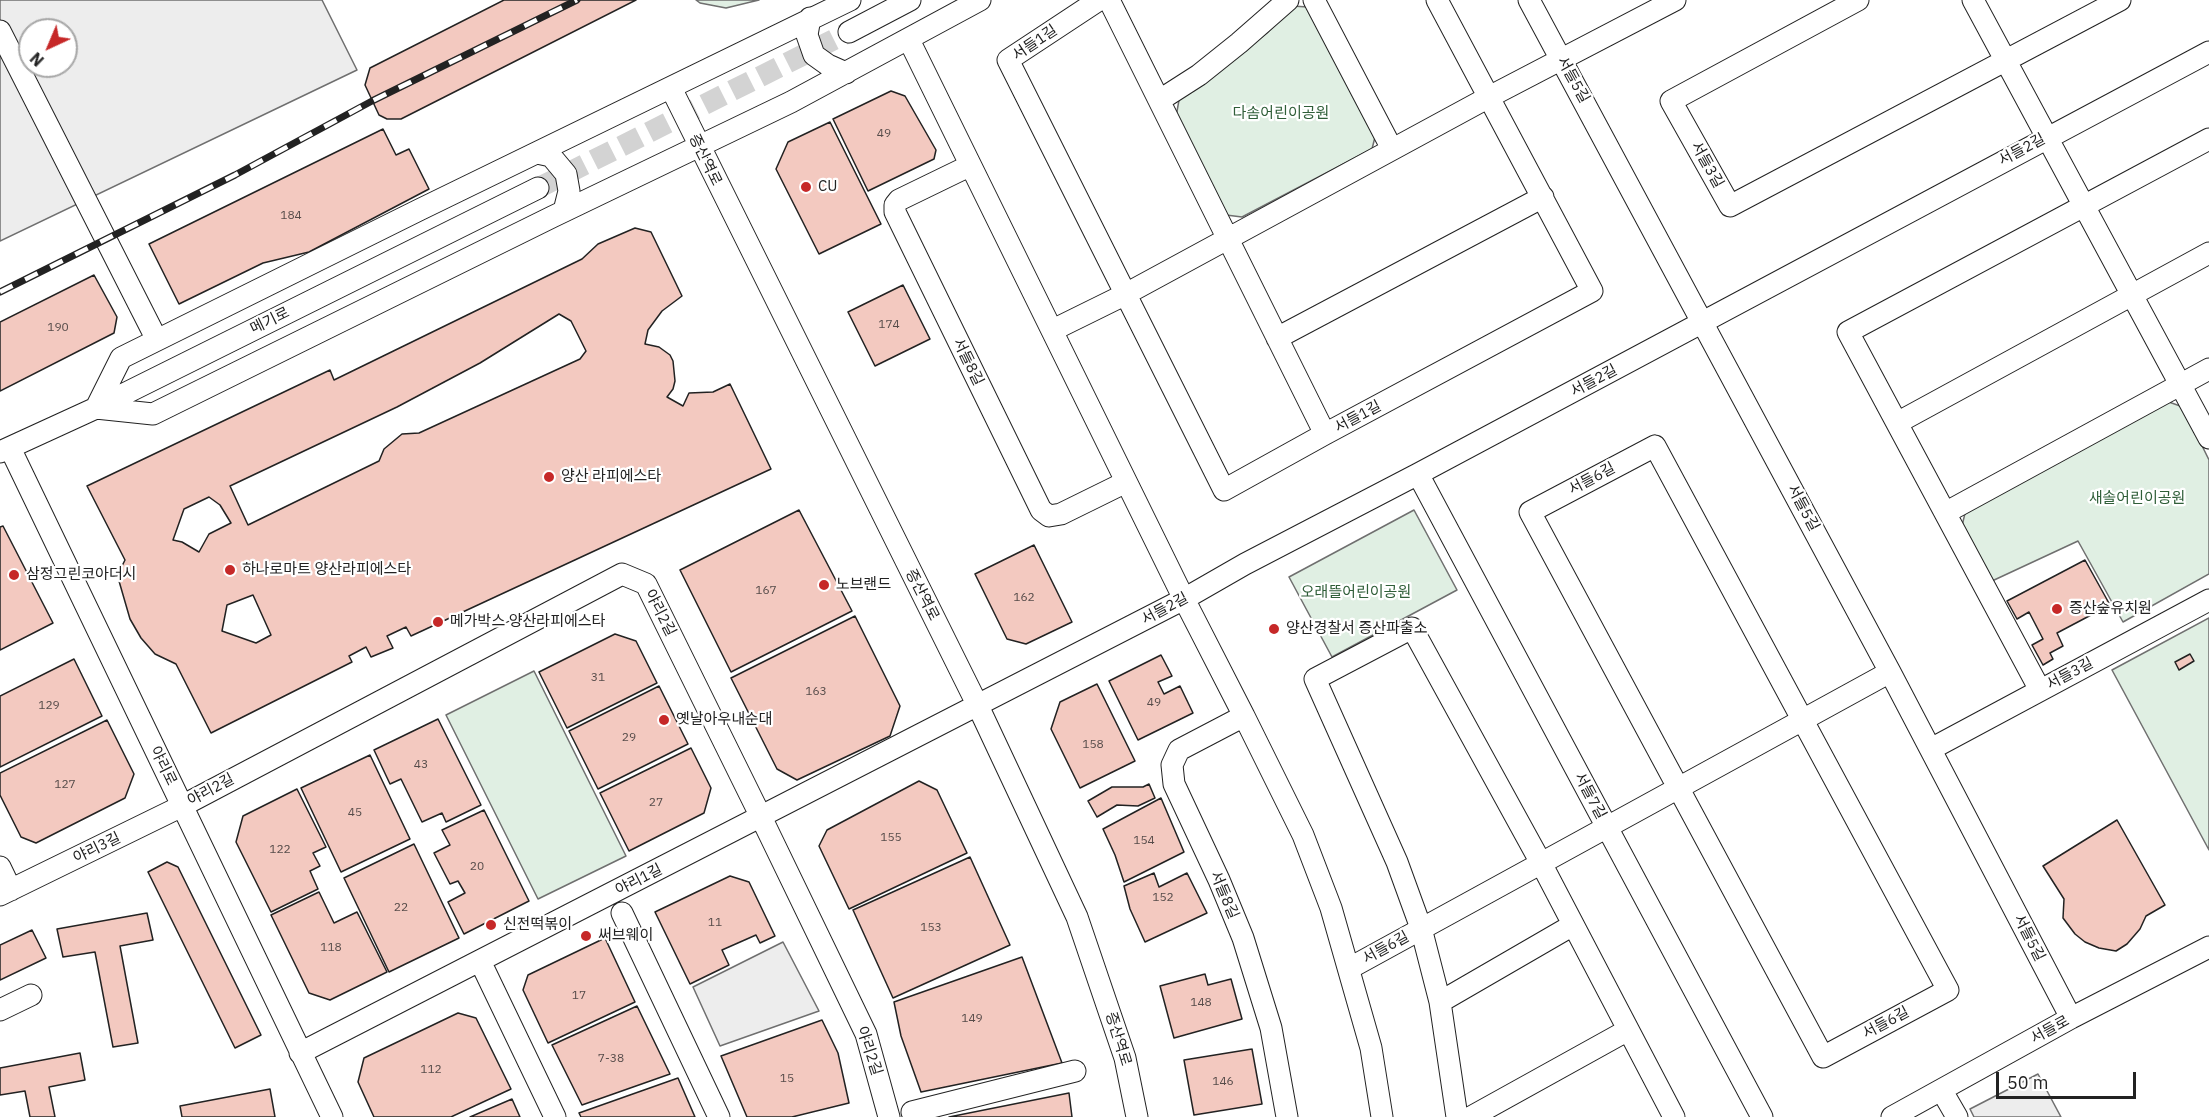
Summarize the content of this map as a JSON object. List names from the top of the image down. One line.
{"streets":{"street":["서들1길","서들5길","서들2길","증산역로","서들3길","메기로","서들8길","서들6길","야리2길","야리로","서들7길","야리3길","야리1길","서들로"]},"crossings":[["서들5길","서들2길"],["서들5길","서들3길"],["서들5길","서들6길"],["서들5길","서들로"],["서들2길","증산역로"],["서들2길","서들7길"],["서들2길","야리1길"],["증산역로","야리1길"],["메기로","야리로"],["서들6길","서들7길"],["야리2길","야리로"],["야리2길","야리3길"],["야리2길","야리1길"],["야리로","야리3길"],["야리로","야리1길"]],"parks":["다솜어린이공원","새솔어린이공원","오래뜰어린이공원"],"places":["CU","양산 라피에스타","하나로마트 양산라피에스타","삼정그린코아더시","노브랜드","증산숲유치원","메가박스 양산라피에스타","양산경찰서 증산파출소","옛날아우내순대","신전떡볶이","써브웨이"],"house_numbers":["49","184","174","190","167","162","31","163","49","129","29","158","43","127","27","45","155","154","122","20","152","22","11","153","118","17","148","149","7-38","112","15","146"],"scale_bar":"50 m","north":"bottom left"}
